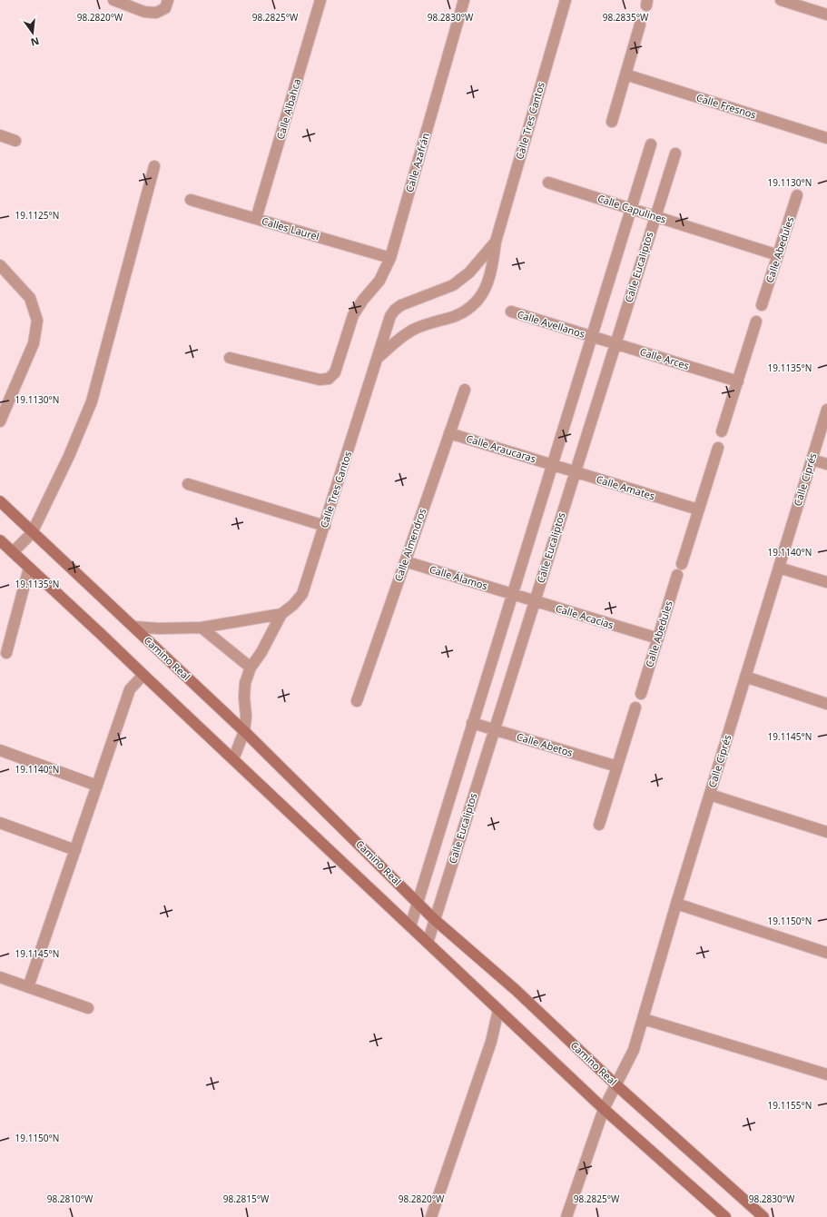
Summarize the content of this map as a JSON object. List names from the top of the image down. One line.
{"streets":{"street":["Calle Fresnos","Calle Albahca","Calle Tres Cantos","Calle Azafrán","Calle Capulines","Calles Laurel","Calle Abedules","Calle Eucaliptos","Calle Avellanos","Calle Arces","Calle Araucaras","Calle Ciprés","Calle Amates","Calle Almendros","Calle Álamos","Calle Acacias","Camino Real","Calle Abetos"]},"crossings":[["Calle Albahca","Calles Laurel"],["Calle Tres Cantos","Camino Real"],["Calle Azafrán","Calles Laurel"],["Calle Capulines","Calle Abedules"],["Calle Capulines","Calle Eucaliptos"],["Calle Abedules","Calle Acacias"],["Calle Eucaliptos","Calle Arces"],["Calle Eucaliptos","Calle Amates"],["Calle Eucaliptos","Calle Acacias"],["Calle Eucaliptos","Camino Real"],["Calle Eucaliptos","Calle Abetos"],["Calle Avellanos","Calle Arces"],["Calle Araucaras","Calle Amates"],["Calle Araucaras","Calle Almendros"],["Calle Ciprés","Camino Real"],["Calle Almendros","Calle Álamos"],["Calle Álamos","Calle Acacias"]],"north":"bottom","coordinates":["98.2820°W","98.2825°W","98.2830°W","98.2835°W","19.1130°N","19.1125°N","19.1135°N","19.1140°N","19.1145°N","19.1150°N","19.1155°N","98.2810°W","98.2815°W"]}
